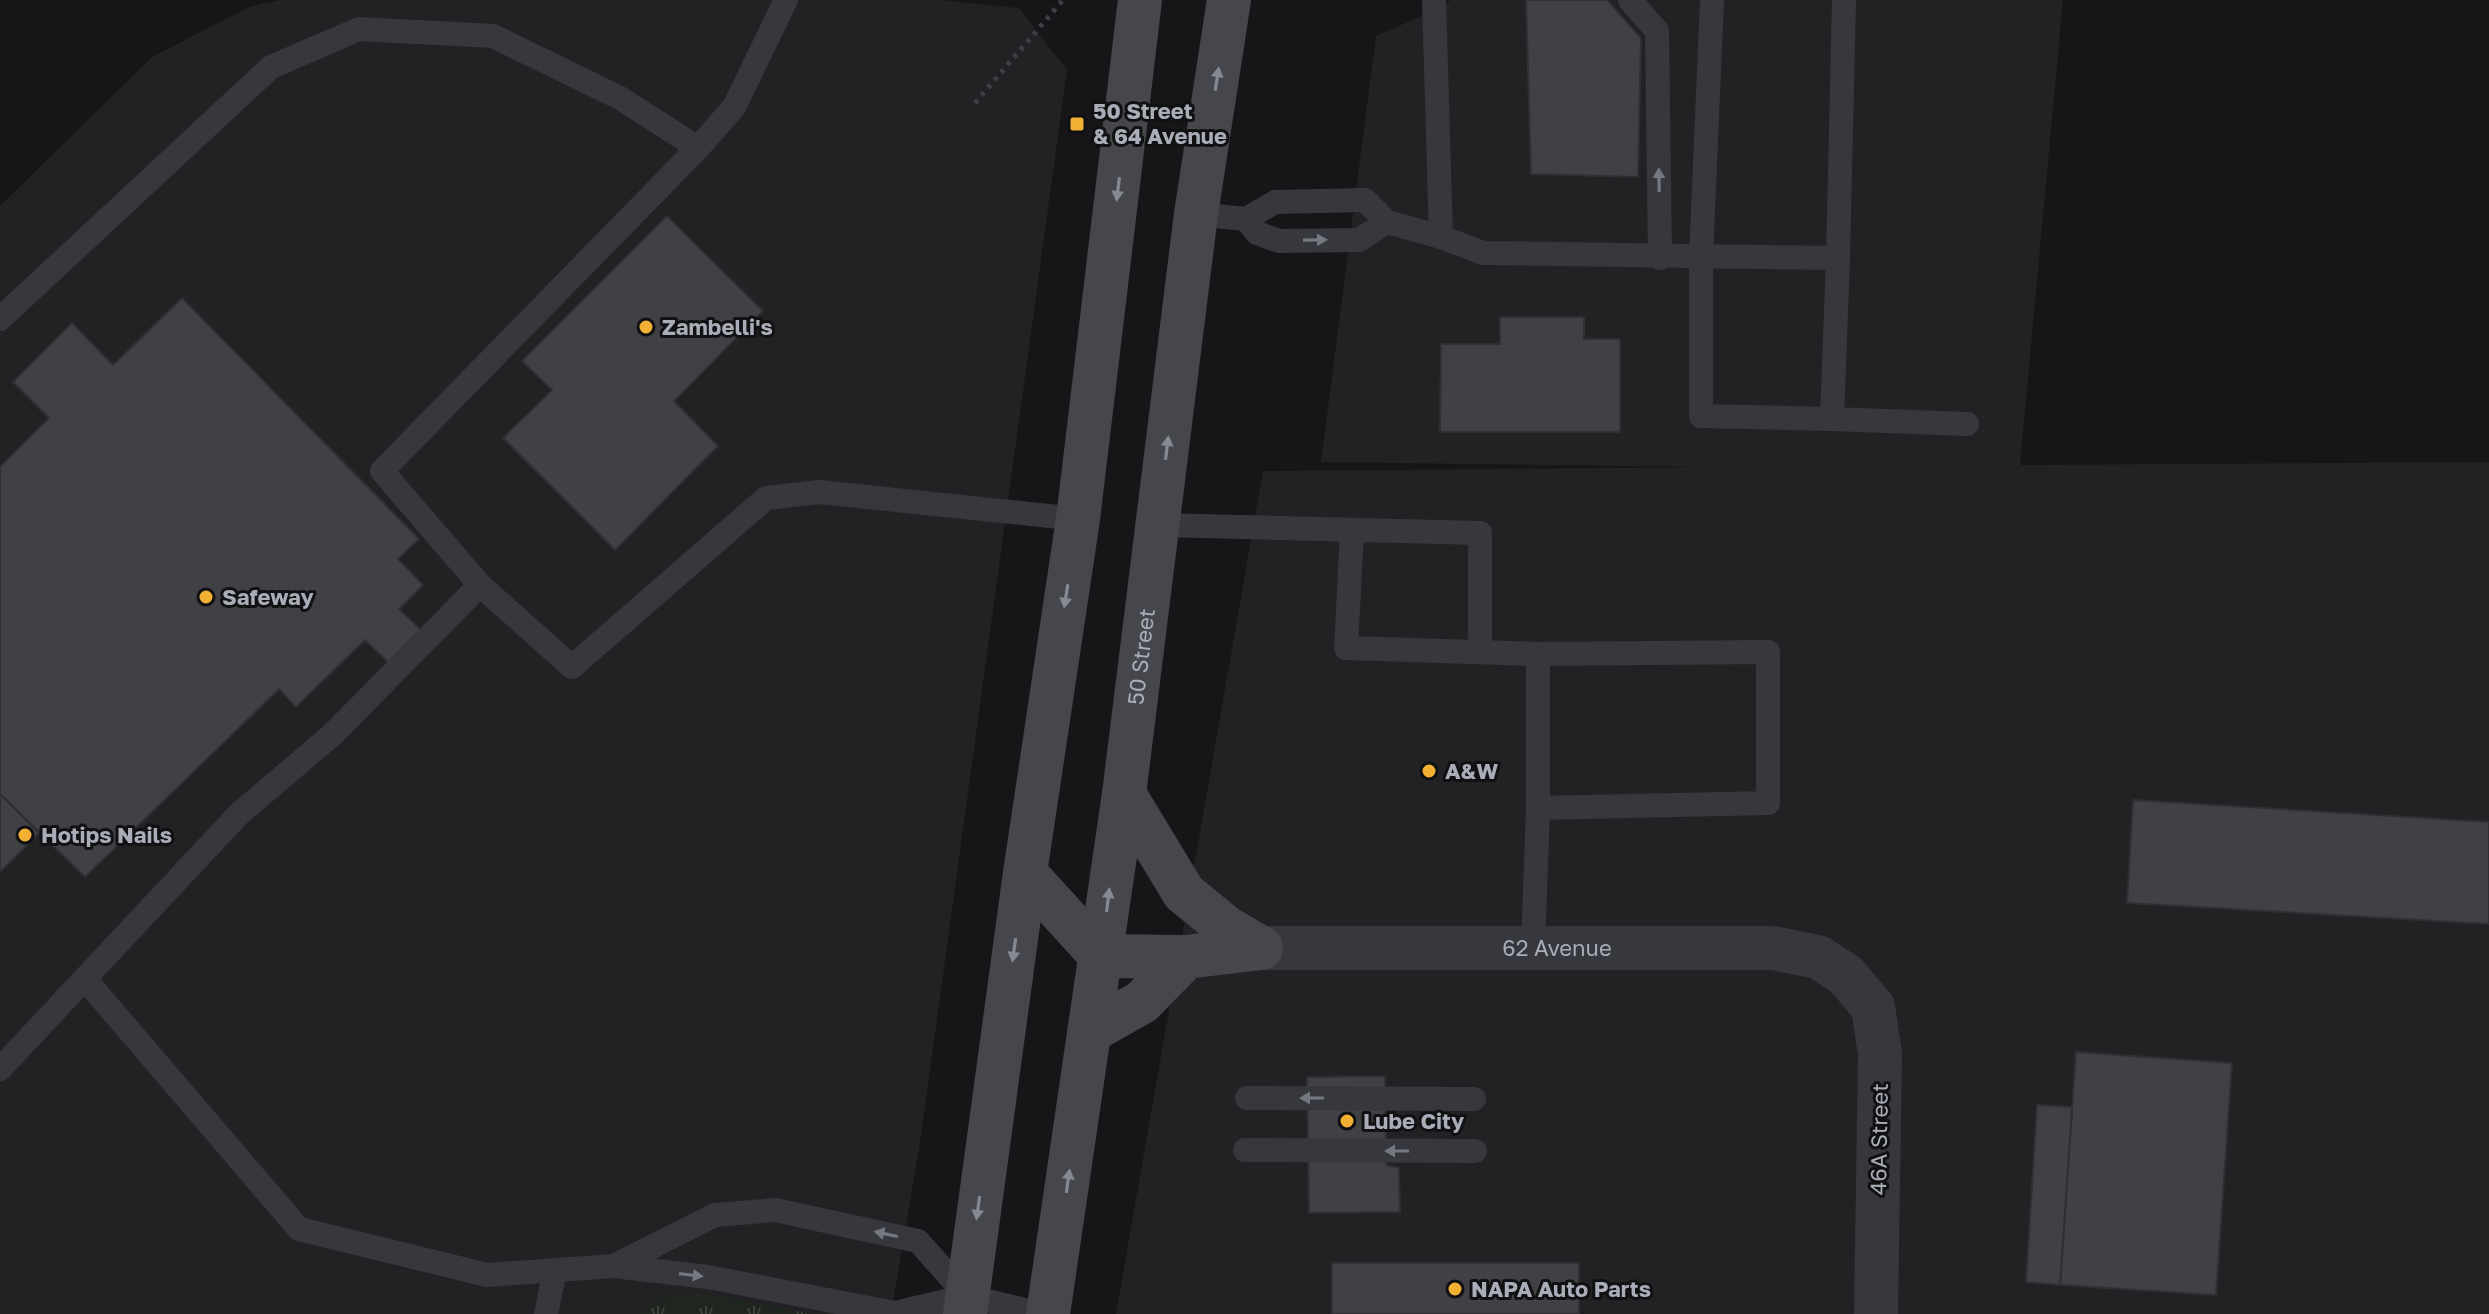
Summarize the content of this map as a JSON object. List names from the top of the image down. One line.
{"streets":{"main road":["50 Street"],"street":["62 Avenue","46A Street"]},"crossings":[["62 Avenue","46A Street"]],"places":{"transit":["50 Street & 64 Avenue"],"other":["Zambelli's","Safeway","A&W","Hotips Nails","Lube City","NAPA Auto Parts"]}}
